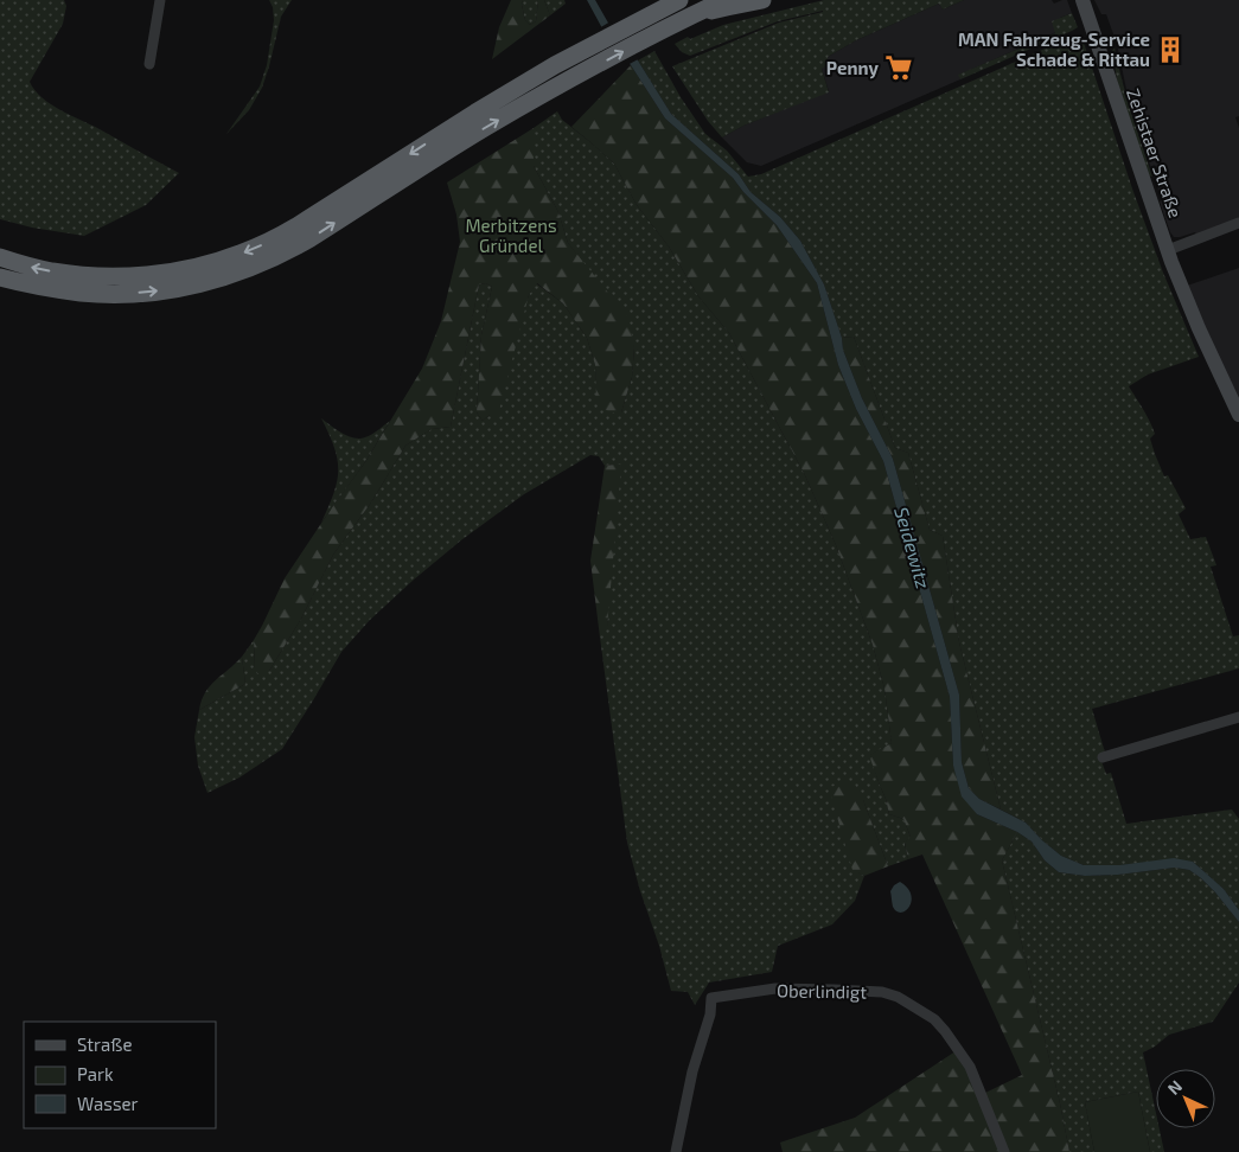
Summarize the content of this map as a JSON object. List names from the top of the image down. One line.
{"streets":{"main road":["Zehistaer Straße"],"street":["Oberlindigt"]},"water":["Seidewitz"],"parks":["Merbitzens Gründel"],"places":{"building":["MAN Fahrzeug-Service Schade & Rittau"],"supermarket":["Penny"]},"legend":["Straße","Park","Wasser"],"north":"top left"}
